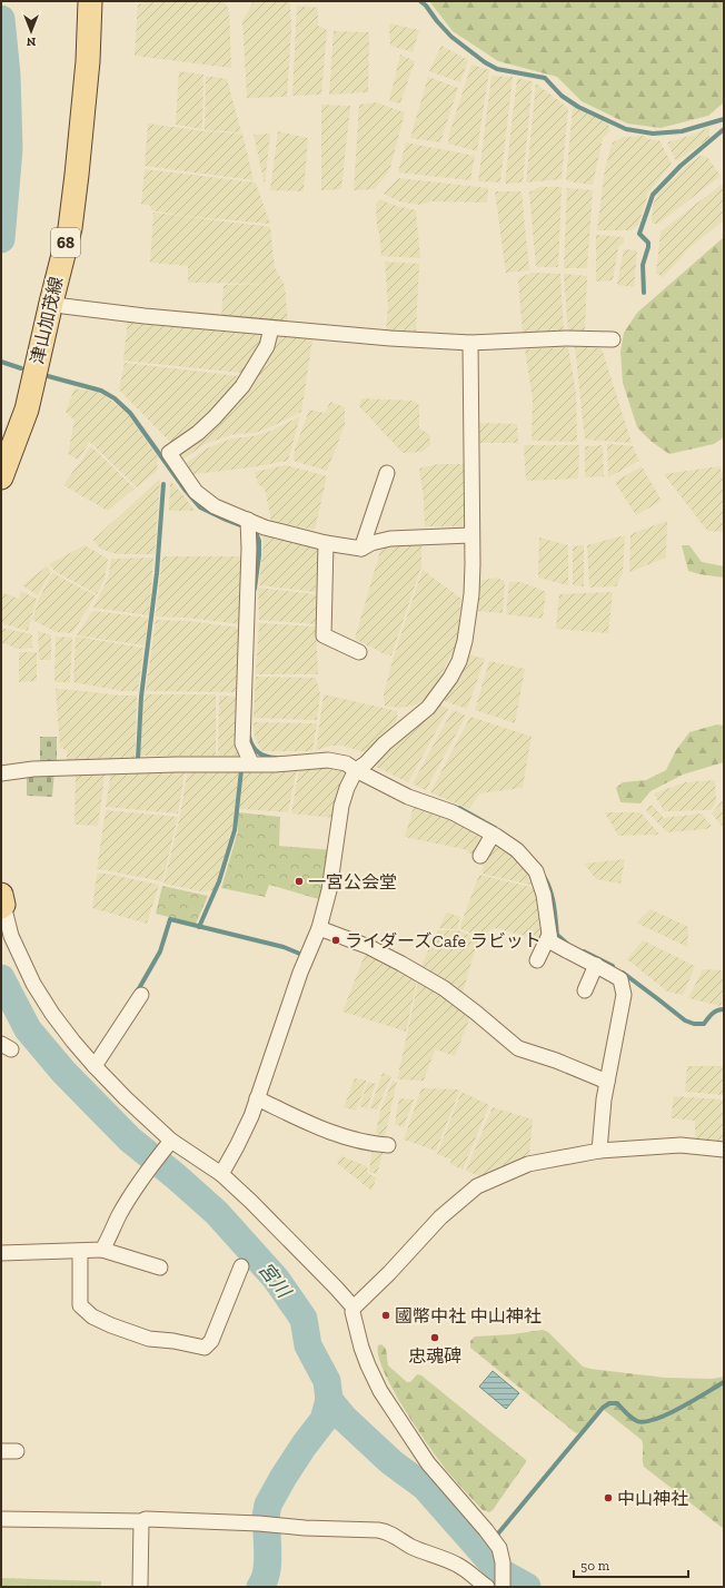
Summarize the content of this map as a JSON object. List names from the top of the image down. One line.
{"streets":{"main road":["68","津山加茂線"]},"water":["宮川"],"places":["一宮公会堂","ライダーズCafe ラビット","國幣中社 中山神社","忠魂碑","中山神社"],"scale_bar":"50 m","north":"bottom"}
